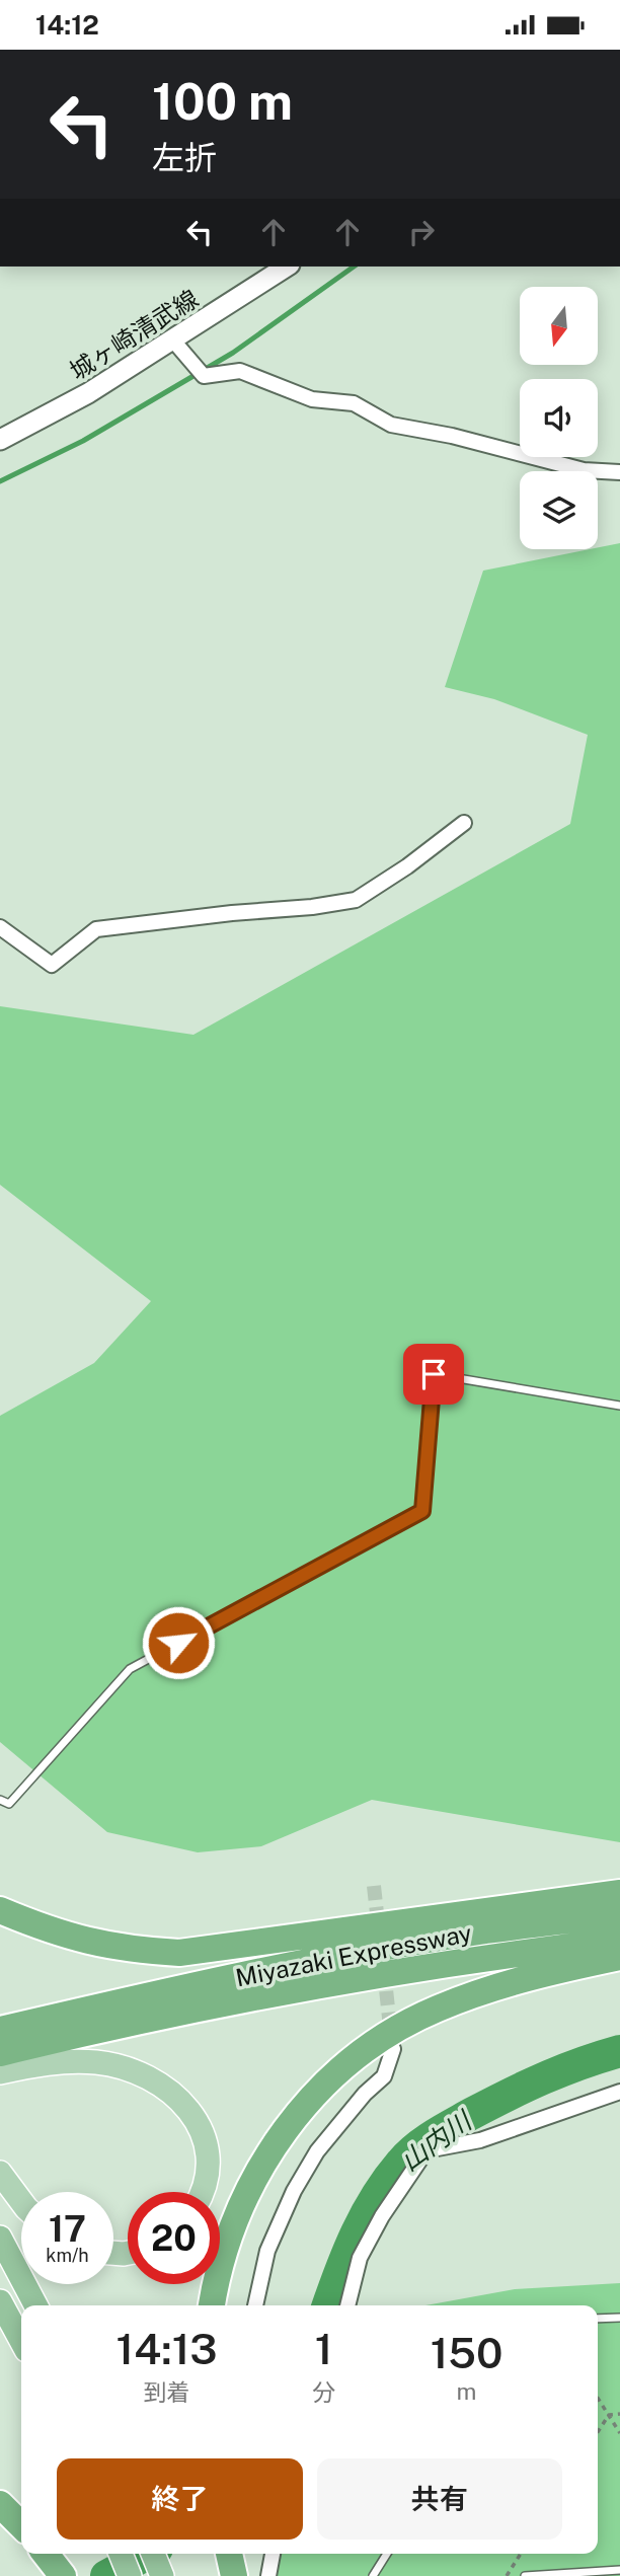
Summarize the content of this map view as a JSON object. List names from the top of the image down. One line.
{"streets":{"highway":["Miyazaki Expressway"],"main road":["城ヶ崎清武線"]},"water":["山内川"],"north":"bottom","page":{"status":"14:12","turn":["100 m","左折"],"speed":"17 km/h","limit":"20","eta":["14:13","到着","1","分","150","m"],"buttons":["終了","共有"]}}
